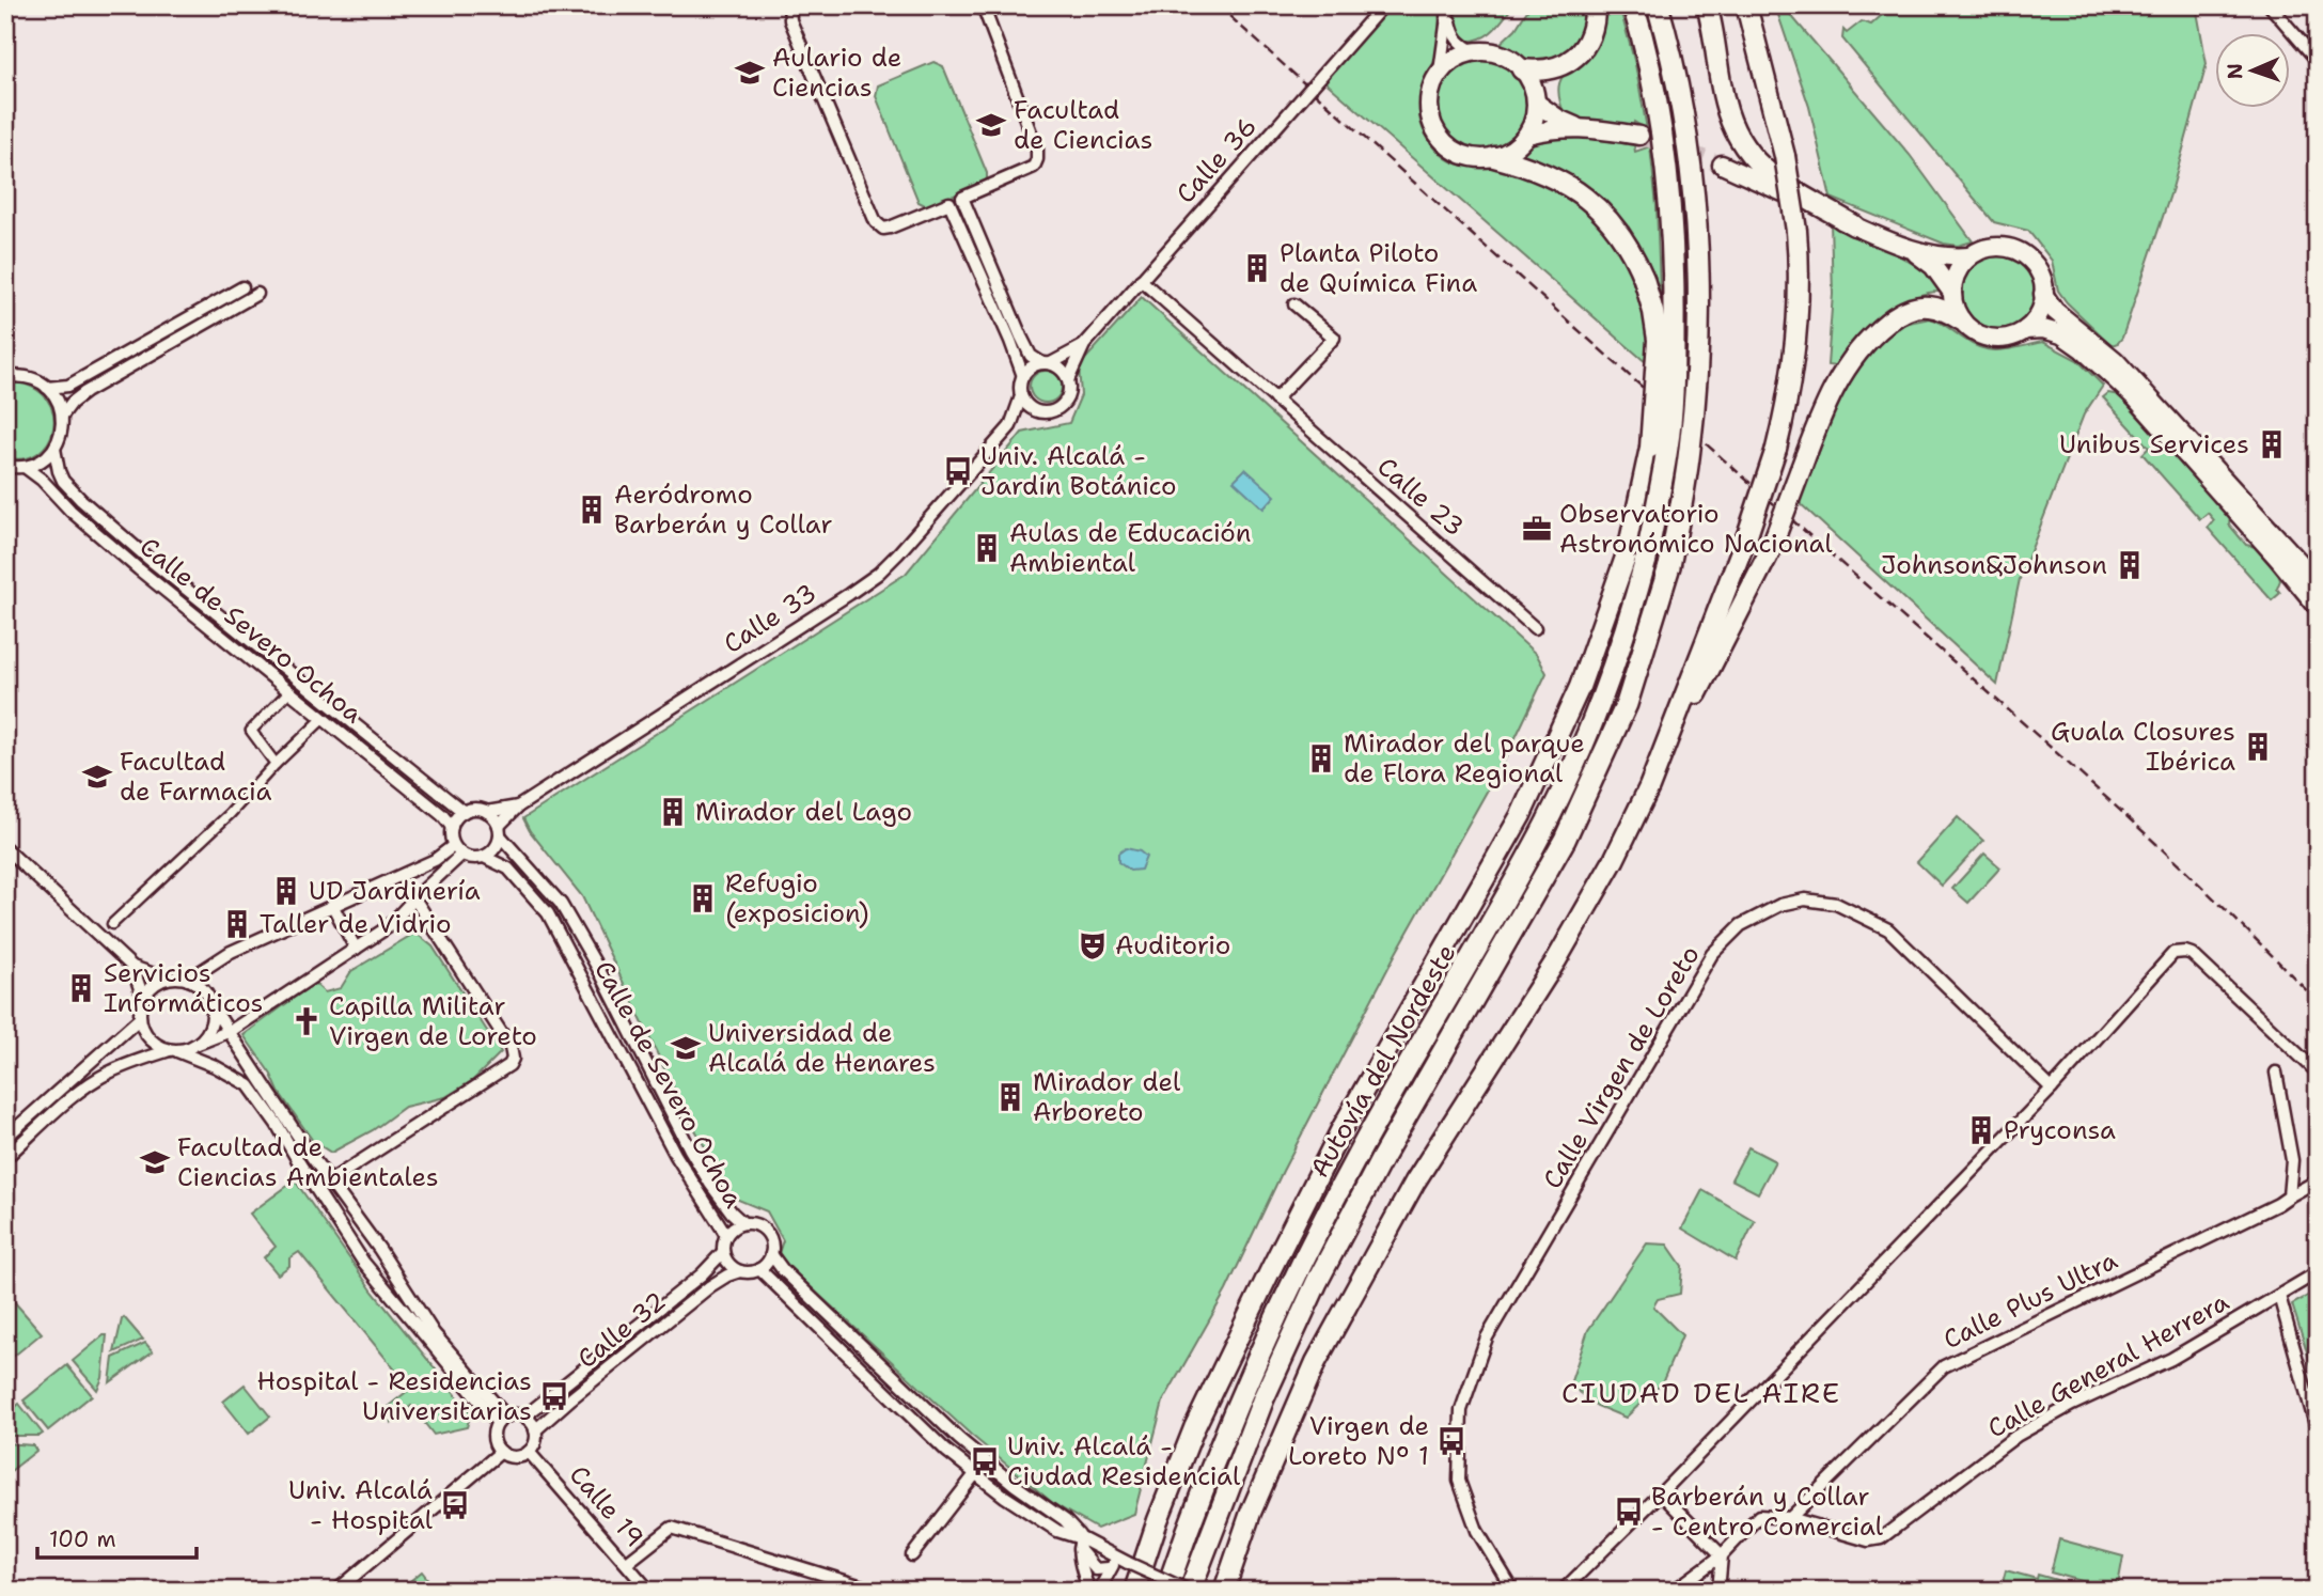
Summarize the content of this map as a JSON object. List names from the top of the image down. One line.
{"streets":{"highway":["Autovía del Nordeste"],"street":["Calle 36","Calle 23","Calle 33","Calle de Severo Ochoa","Calle Virgen de Loreto","Calle Plus Ultra","Calle 32","Calle General Herrera","Calle 19"]},"crossings":[["Calle 36","Calle 23"],["Calle 36","Calle 33"],["Calle 33","Calle de Severo Ochoa"],["Calle de Severo Ochoa","Calle 32"],["Calle Plus Ultra","Calle General Herrera"],["Calle 32","Calle 19"]],"districts":["CIUDAD DEL AIRE"],"places":{"school or university":["Aulario de Ciencias","Facultad de Ciencias","Facultad de Farmacia","Universidad de Alcalá de Henares","Facultad de Ciencias Ambientales"],"building":["Planta Piloto de Química Fina","Unibus Services","Aeródromo Barberán y Collar","Aulas de Educación Ambiental","Johnson&Johnson","Guala Closures Ibérica","Mirador del parque de Flora Regional","Mirador del Lago","UD Jardinería","Refugio (exposicion)","Taller de Vidrio","Servicios Informáticos","Mirador del Arboreto","Pryconsa"],"bus stop":["Univ. Alcalá - Jardín Botánico","Hospital - Residencias Universitarias","Virgen de Loreto Nº 1","Univ. Alcalá - Ciudad Residencial","Univ. Alcalá - Hospital","Barberán y Collar - Centro Comercial"],"office":["Observatorio Astronómico Nacional"],"theatre":["Auditorio"],"church":["Capilla Militar Virgen de Loreto"]},"scale_bar":"100 m","north":"left"}
